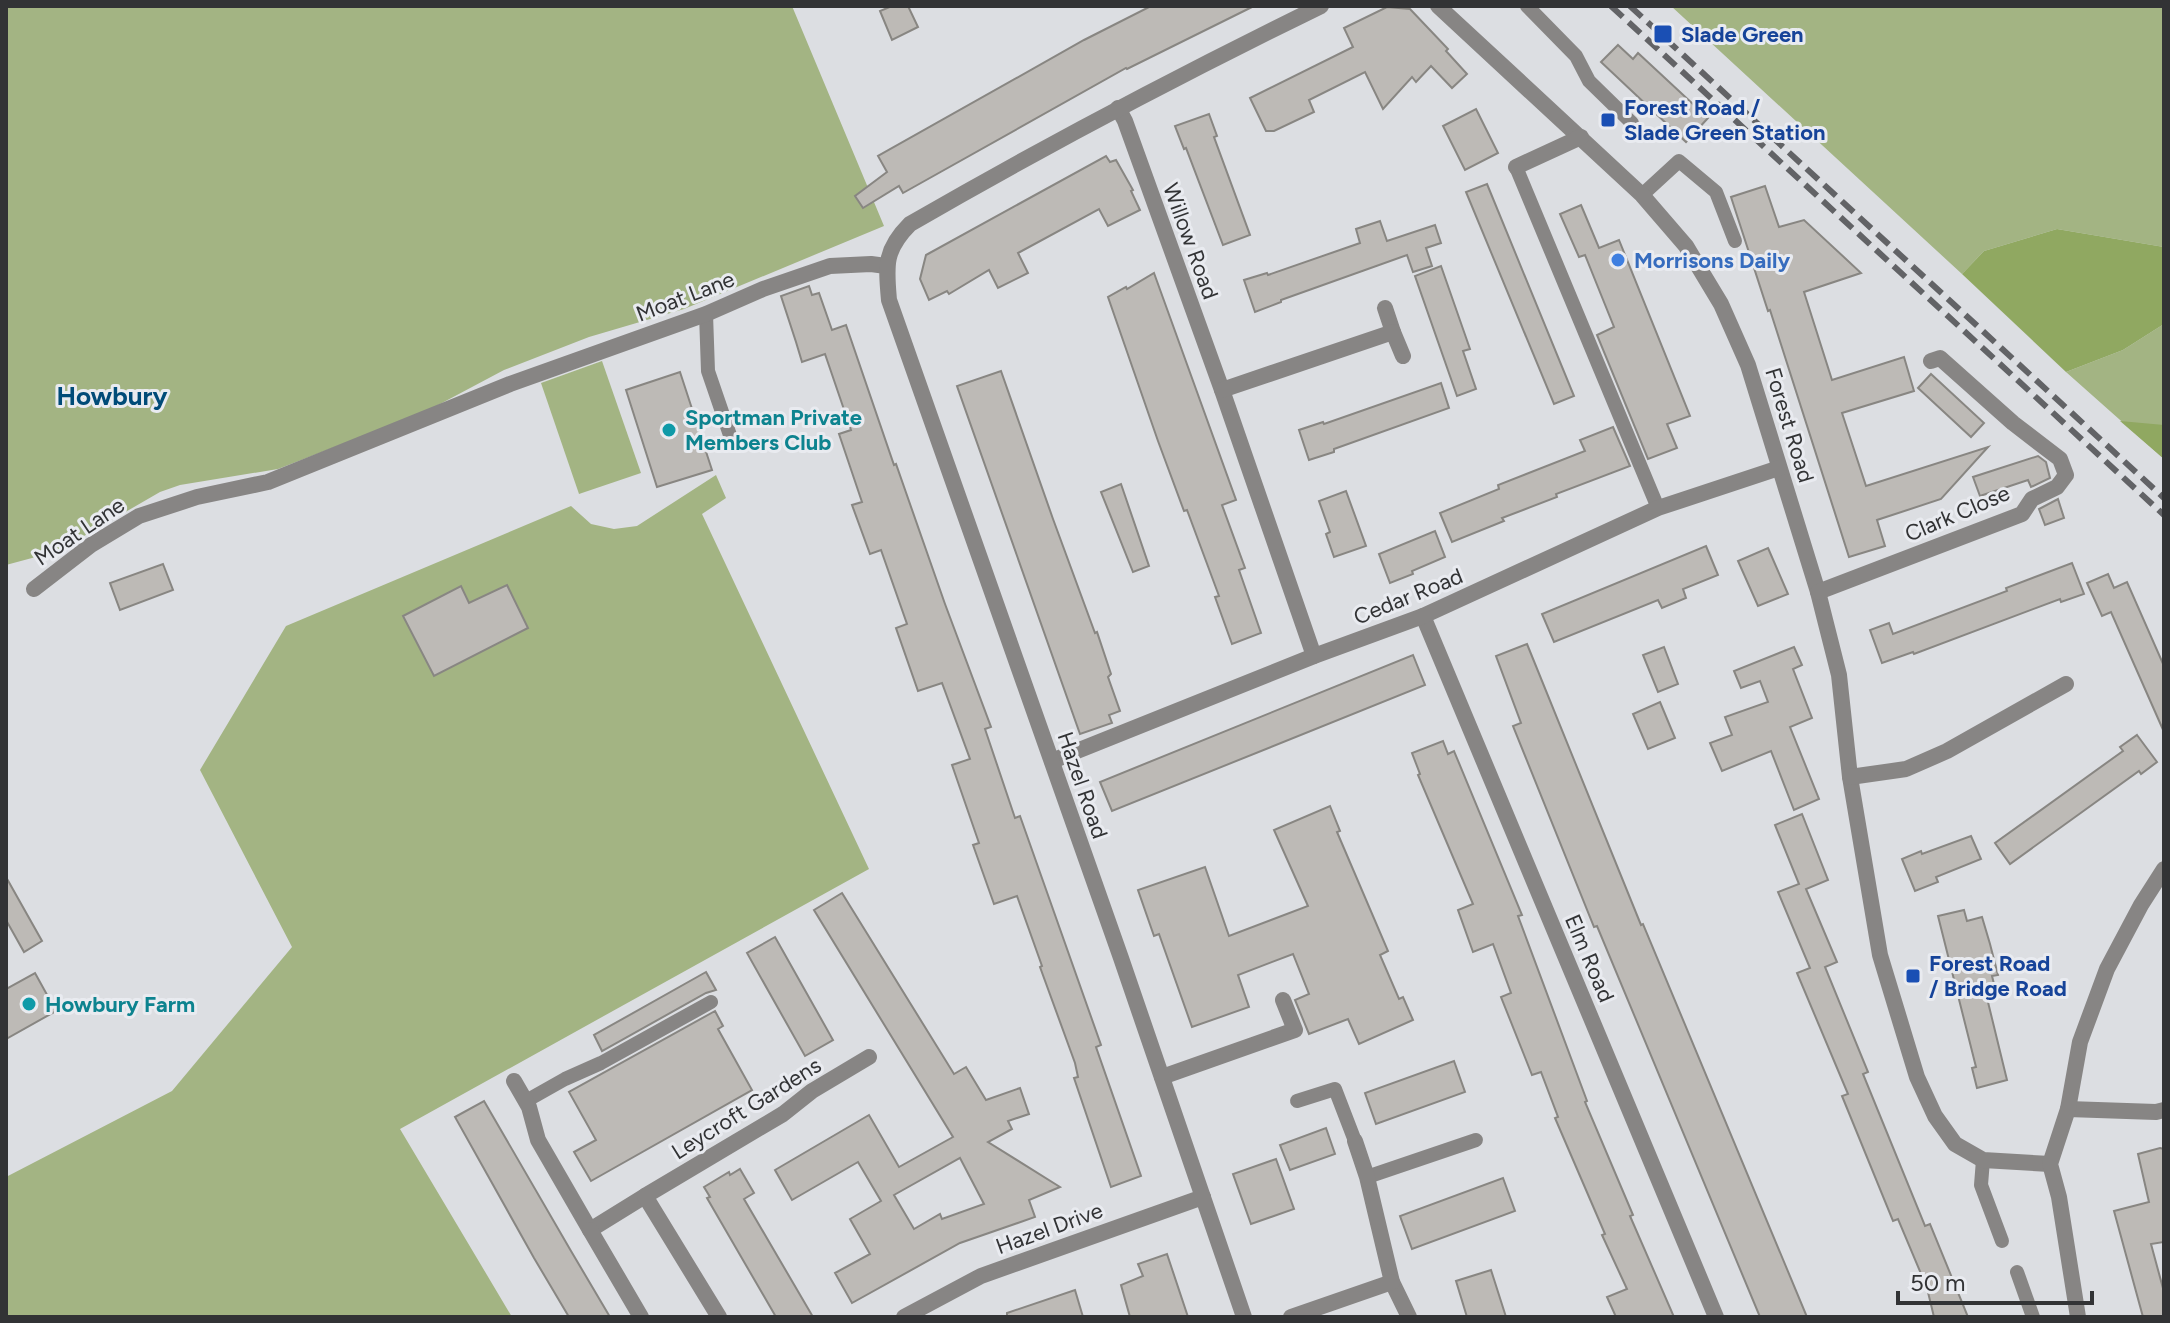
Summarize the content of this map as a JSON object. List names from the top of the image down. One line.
{"streets":{"street":["Willow Road","Moat Lane","Forest Road","Clark Close","Cedar Road","Hazel Road","Elm Road","Leycroft Gardens","Hazel Drive"]},"crossings":[["Willow Road","Cedar Road"],["Moat Lane","Hazel Road"],["Forest Road","Clark Close"],["Forest Road","Cedar Road"],["Cedar Road","Hazel Road"],["Cedar Road","Elm Road"],["Hazel Road","Hazel Drive"]],"districts":["Howbury"],"places":{"transit":["Slade Green","Forest Road / Slade Green Station","Forest Road / Bridge Road"],"other":["Morrisons Daily","Sportman Private Members Club","Howbury Farm"]},"scale_bar":"50 m"}
